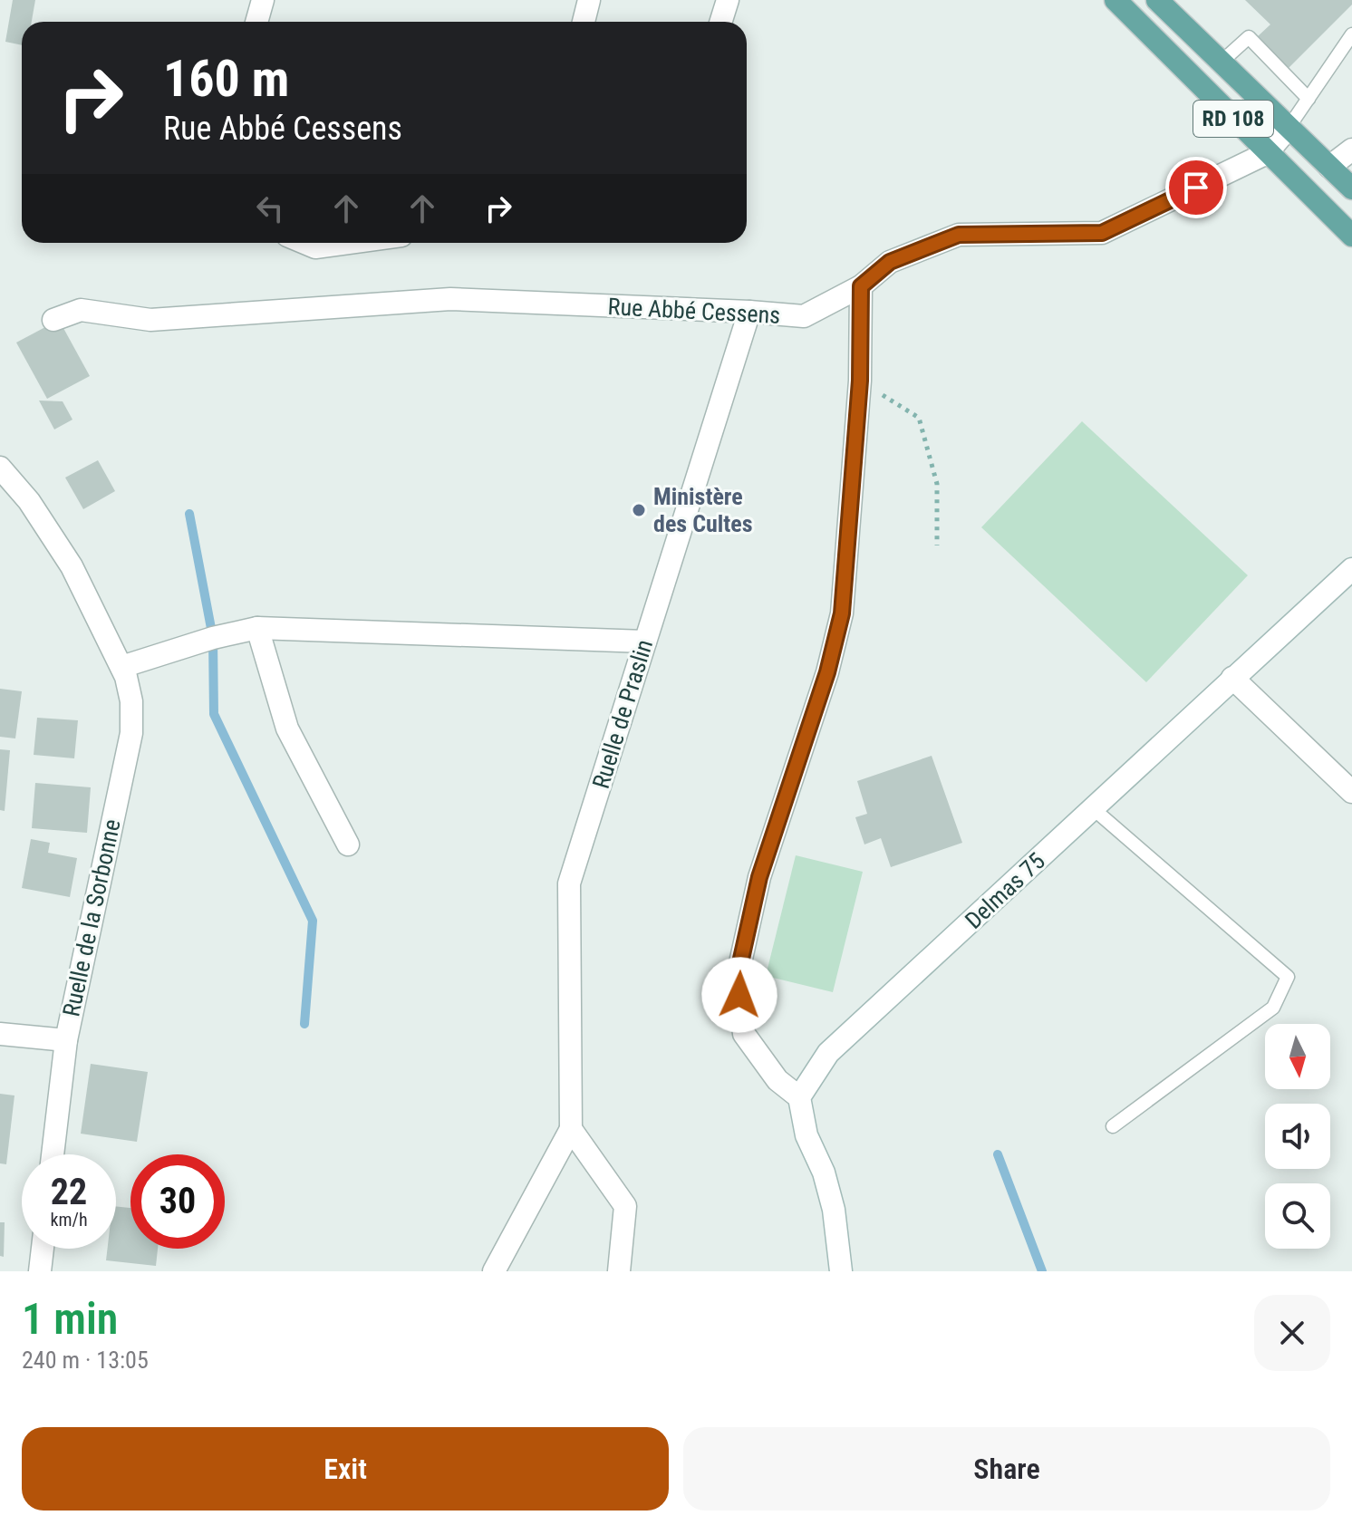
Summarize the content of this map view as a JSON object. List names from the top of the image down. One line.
{"streets":{"main road":["RD 108"],"street":["Rue Abbé Cessens","Ruelle de Praslin","Delmas 75","Ruelle de la Sorbonne"]},"crossings":[["RD 108","Rue Abbé Cessens"],["Rue Abbé Cessens","Ruelle de Praslin"]],"places":["Ministère des Cultes"],"north":"bottom","page":{"turn":["160 m","Rue Abbé Cessens"],"speed":"22 km/h","limit":"30","heading":["1 min","240 m · 13:05"],"buttons":["Exit","Share"]}}
